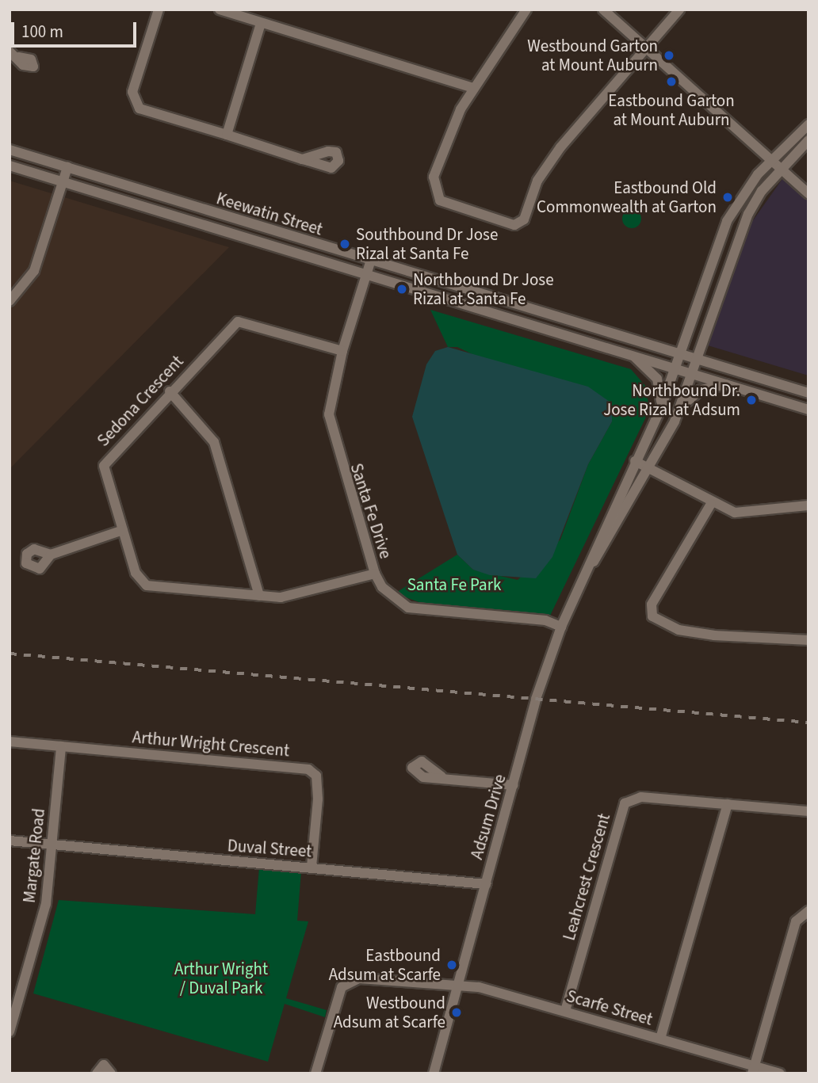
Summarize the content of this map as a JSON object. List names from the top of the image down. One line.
{"streets":{"street":["Keewatin Street","Sedona Crescent","Santa Fe Drive","Arthur Wright Crescent","Adsum Drive","Duval Street","Margate Road","Leahcrest Crescent","Scarfe Street"]},"crossings":[["Keewatin Street","Santa Fe Drive"],["Keewatin Street","Adsum Drive"],["Sedona Crescent","Santa Fe Drive"],["Santa Fe Drive","Adsum Drive"],["Arthur Wright Crescent","Duval Street"],["Arthur Wright Crescent","Margate Road"],["Adsum Drive","Duval Street"],["Adsum Drive","Scarfe Street"],["Duval Street","Margate Road"],["Leahcrest Crescent","Scarfe Street"]],"parks":["Santa Fe Park","Arthur Wright / Duval Park"],"places":["Westbound Garton at Mount Auburn","Eastbound Garton at Mount Auburn","Eastbound Old Commonwealth at Garton","Southbound Dr Jose Rizal at Santa Fe","Northbound Dr Jose Rizal at Santa Fe","Northbound Dr. Jose Rizal at Adsum","Eastbound Adsum at Scarfe","Westbound Adsum at Scarfe"],"scale_bar":"100 m"}
